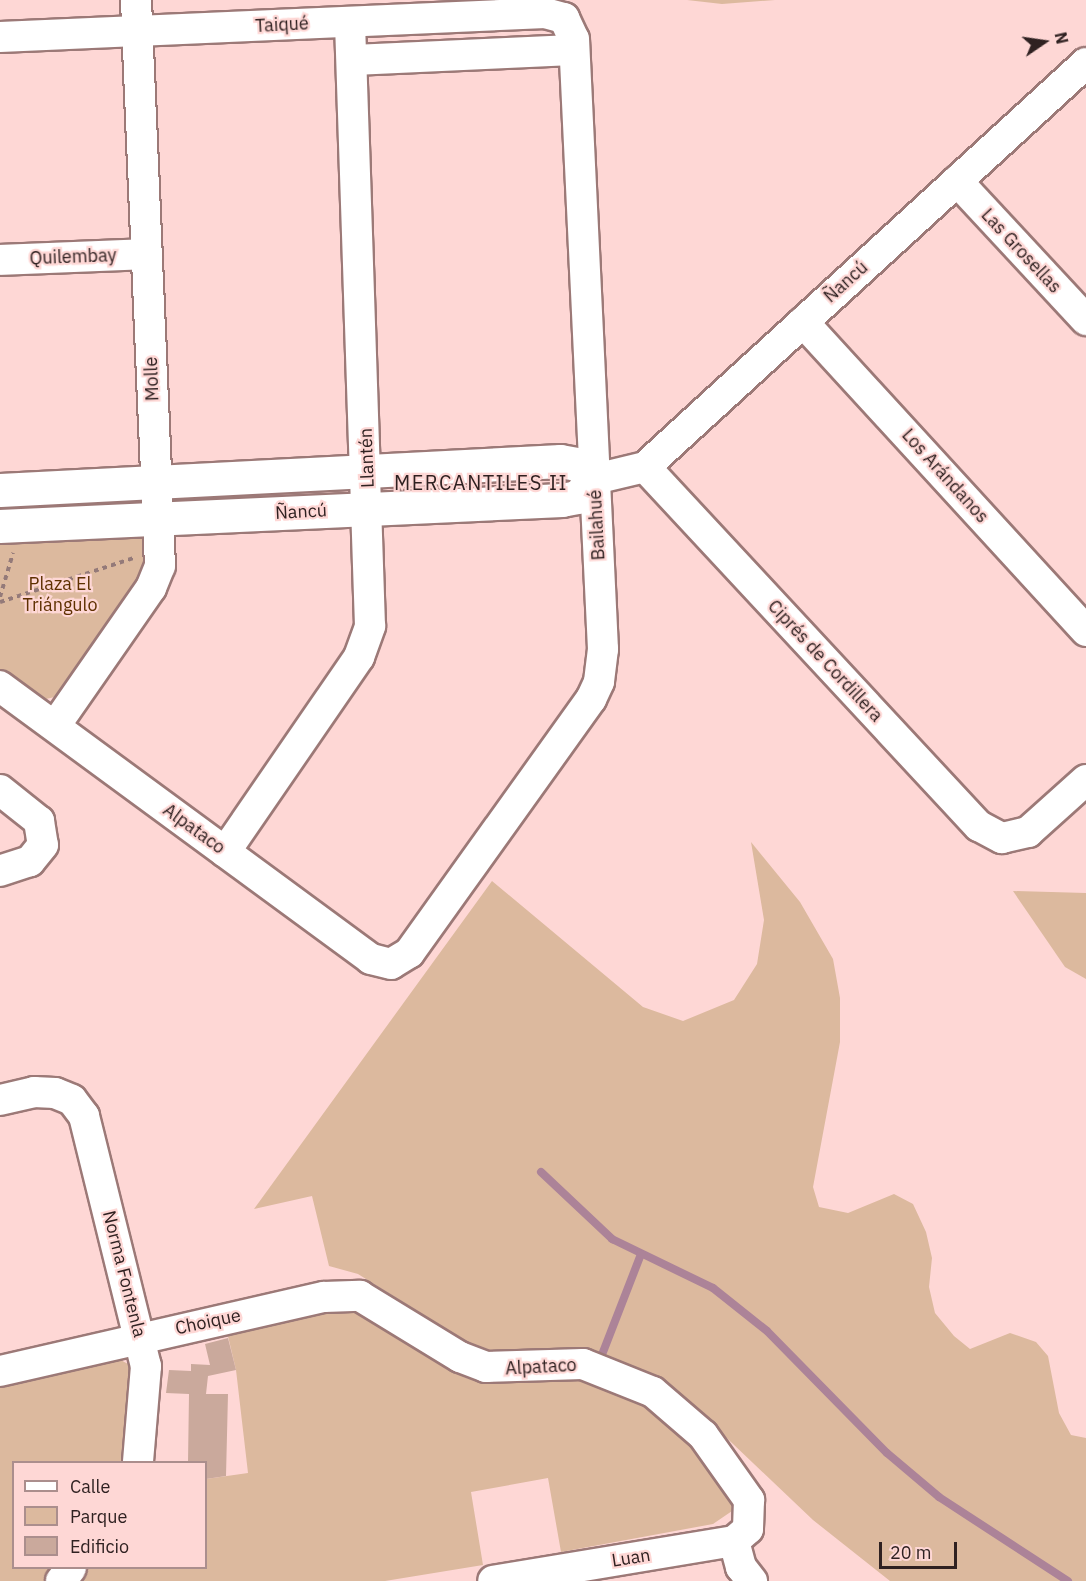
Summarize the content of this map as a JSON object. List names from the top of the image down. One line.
{"streets":{"street":["Taiqué","Las Grosellas","Quilembay","Ñancú","Molle","Llantén","Los Arándanos","Bailahué","Ciprés de Cordillera","Alpataco","Norma Fontenla","Choique","Luan"]},"crossings":[["Taiqué","Molle"],["Taiqué","Llantén"],["Taiqué","Bailahué"],["Las Grosellas","Ñancú"],["Quilembay","Molle"],["Ñancú","Molle"],["Ñancú","Llantén"],["Ñancú","Los Arándanos"],["Ñancú","Bailahué"],["Ñancú","Ciprés de Cordillera"],["Molle","Alpataco"],["Llantén","Alpataco"],["Bailahué","Alpataco"],["Alpataco","Choique"],["Alpataco","Luan"],["Norma Fontenla","Choique"]],"districts":["MERCANTILES II"],"parks":["Plaza El Triángulo"],"legend":["Calle","Parque","Edificio"],"scale_bar":"20 m","north":"right"}
